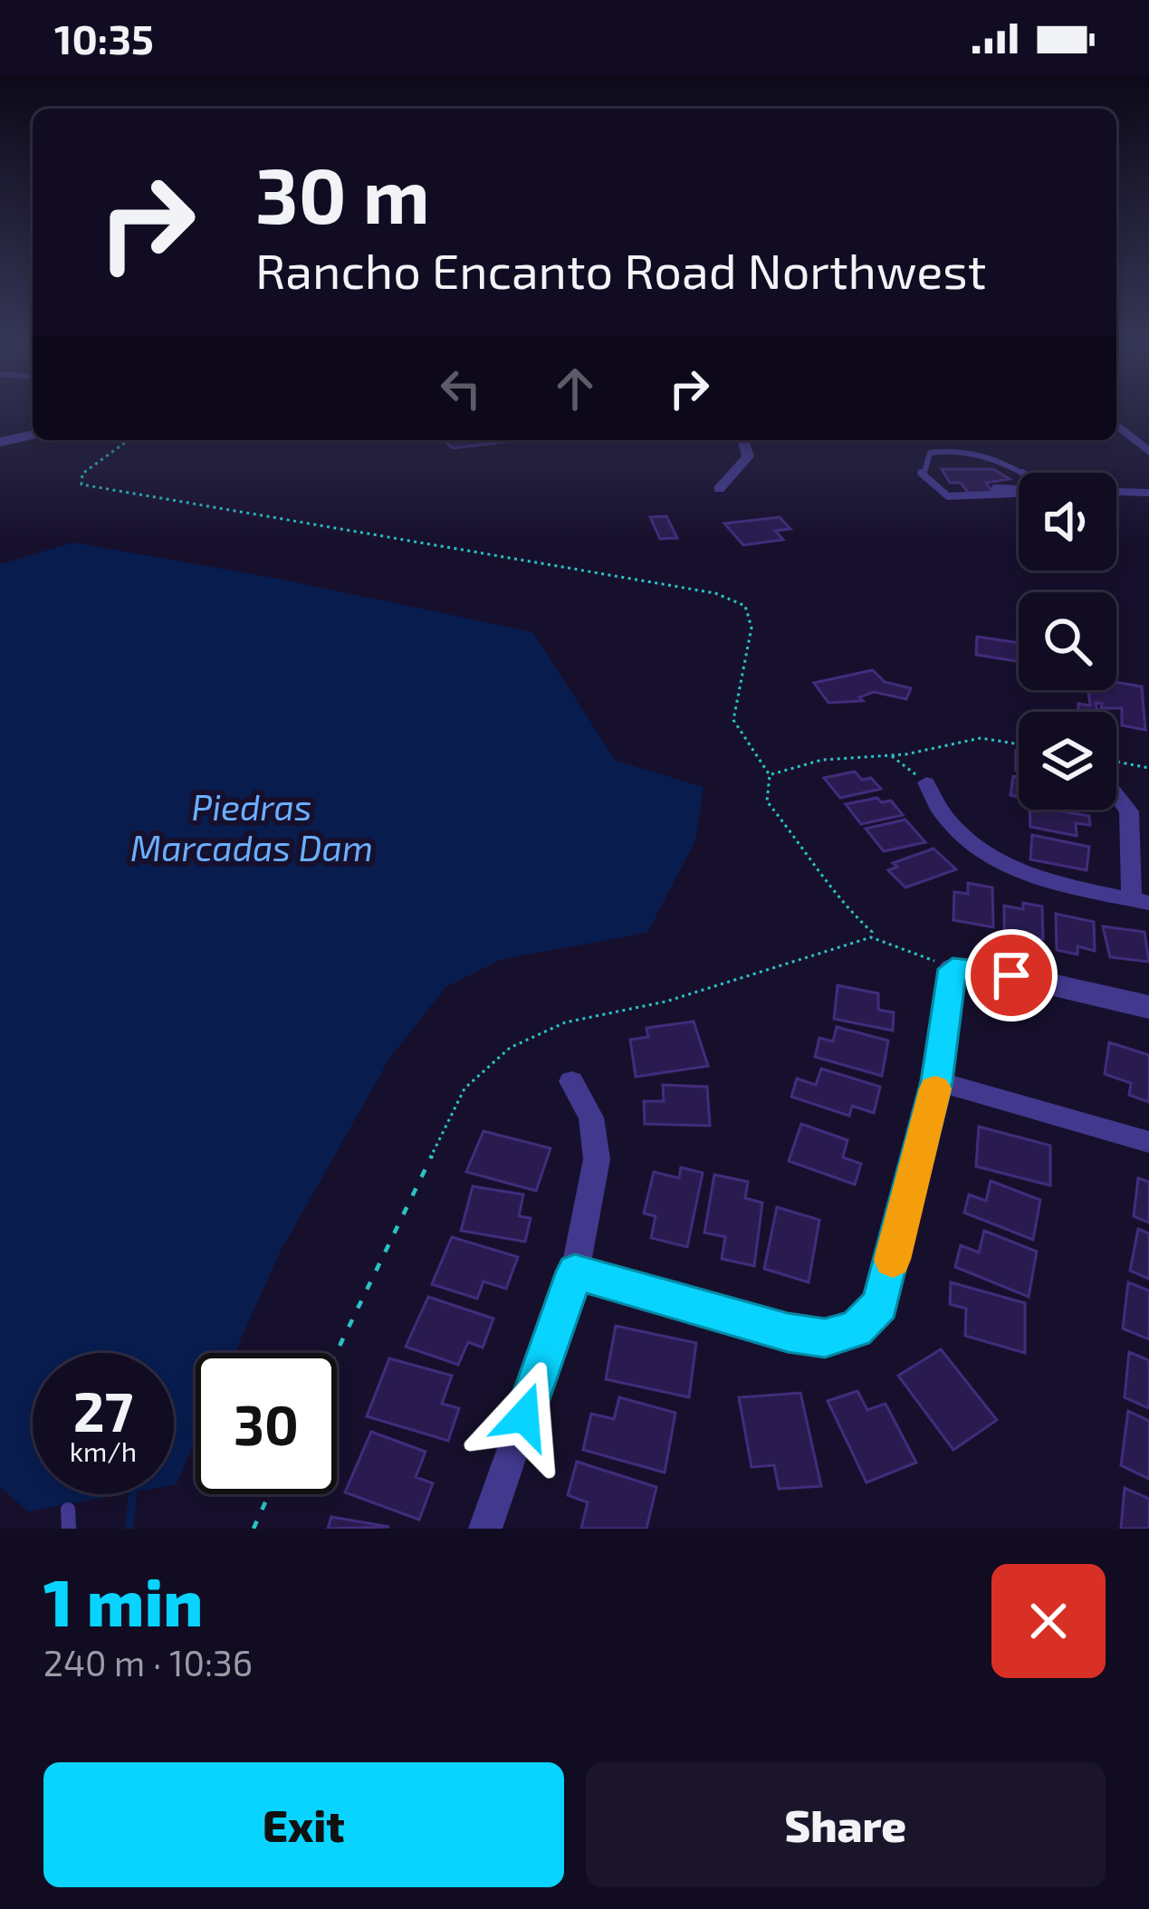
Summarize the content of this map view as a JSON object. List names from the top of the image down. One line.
{"water":["Piedras Marcadas Dam"],"page":{"status":"10:35","turn":["30 m","Rancho Encanto Road Northwest"],"speed":"27 km/h","limit":"30","heading":["1 min","240 m · 10:36"],"buttons":["Exit","Share"]}}
